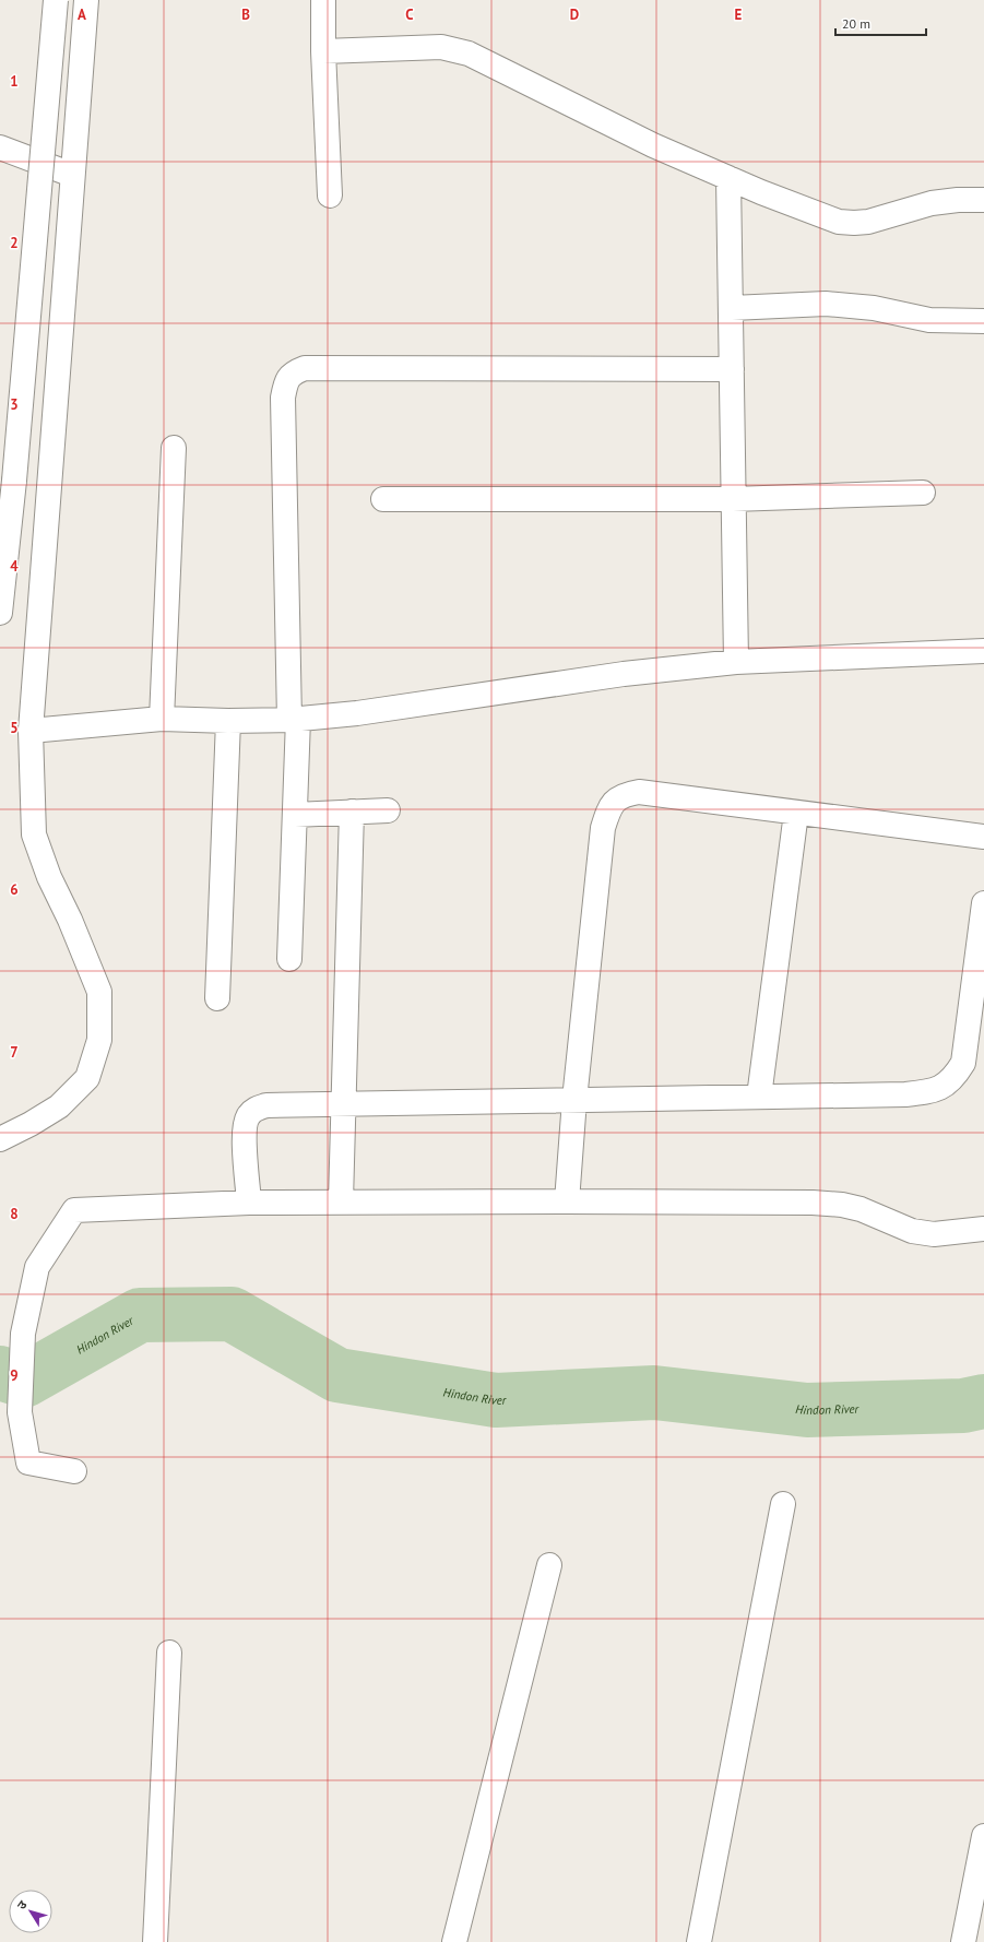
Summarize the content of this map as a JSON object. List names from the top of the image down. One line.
{"water":["Hindon River"],"scale_bar":"20 m","north":"top left","grid":{"columns":["A","B","C","D","E"],"rows":["1","2","3","4","5","6","7","8","9"]}}
